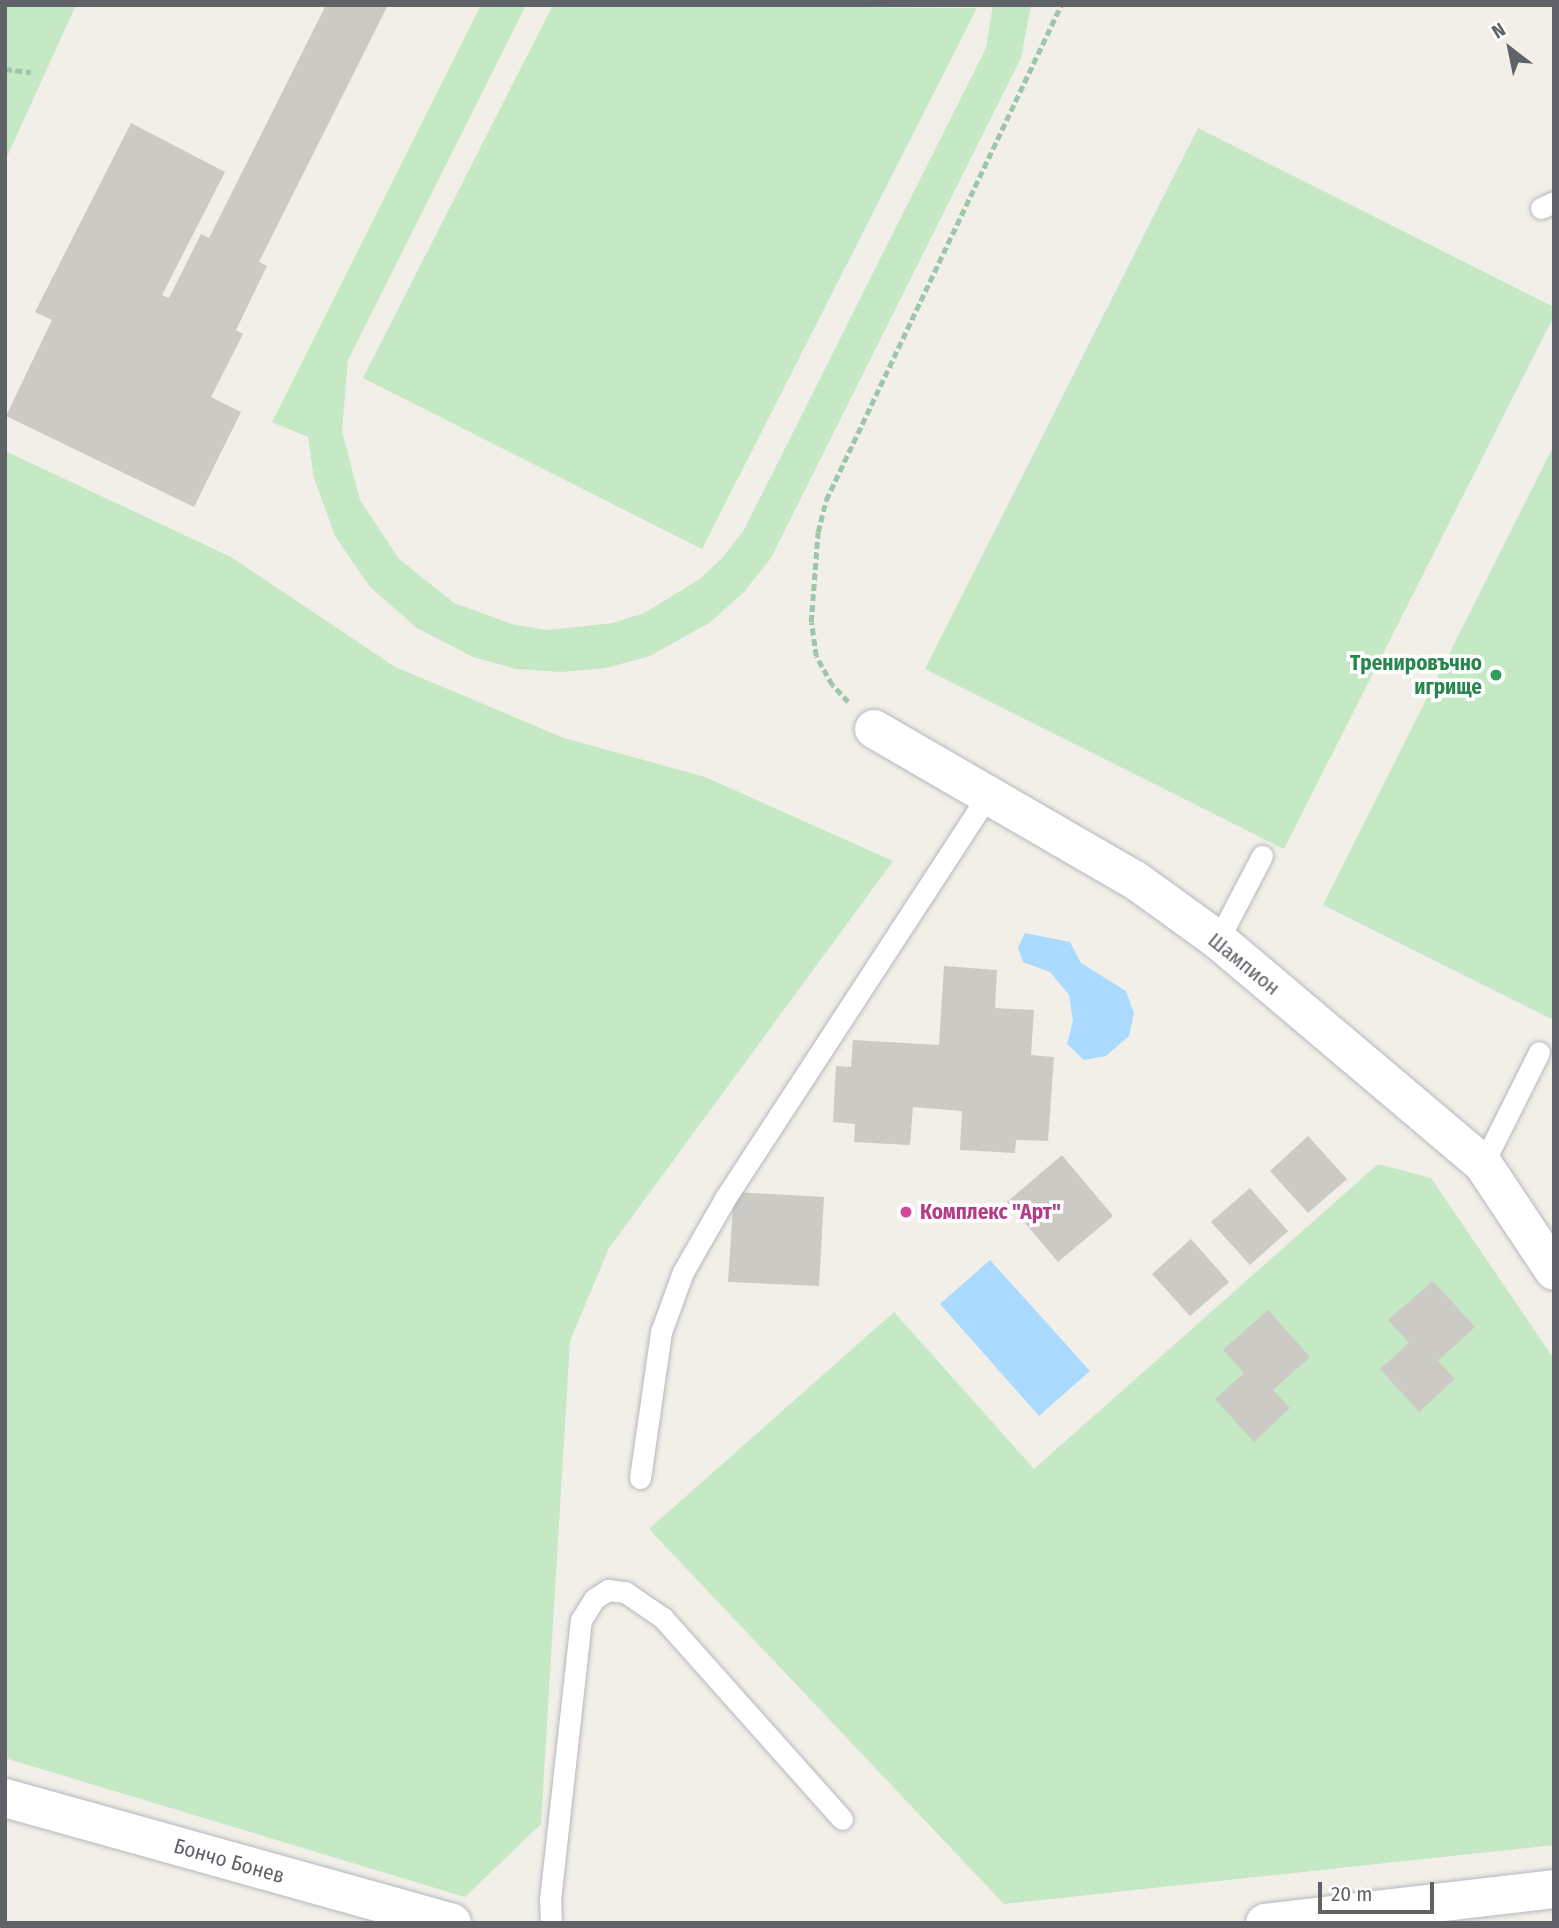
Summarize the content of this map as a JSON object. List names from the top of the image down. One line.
{"streets":{"street":["Шампион","Бончо Бонев"]},"places":["Тренировъчно игрище","Комплекс \"Арт\""],"scale_bar":"20 m","north":"top left"}
